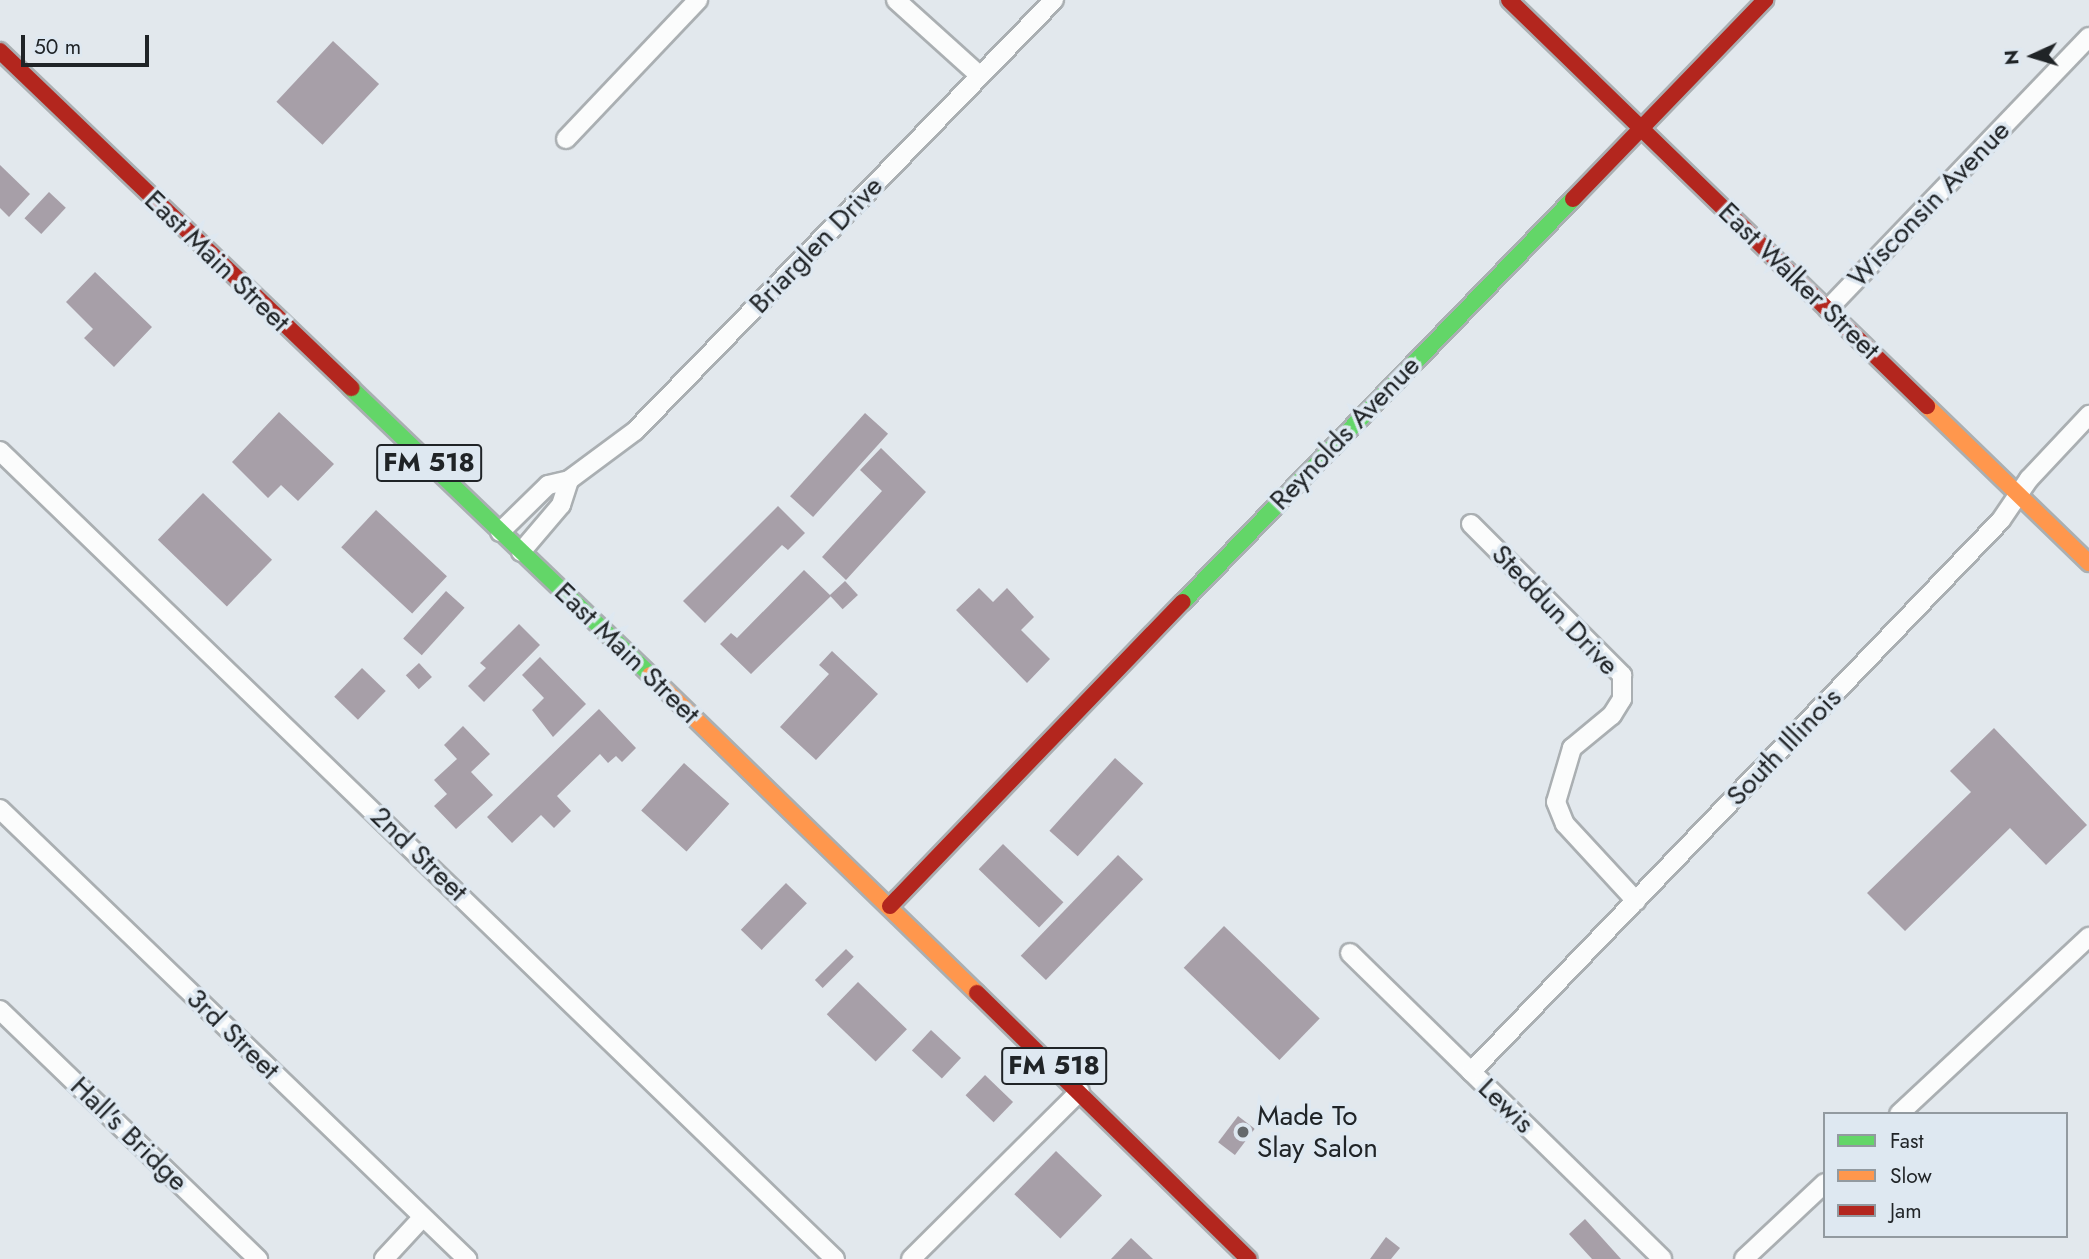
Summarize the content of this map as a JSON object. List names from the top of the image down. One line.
{"streets":{"street":["Wisconsin Avenue","Briarglen Drive","East Main Street","East Walker Street","Reynolds Avenue","FM 518","Steddun Drive","South Illinois","2nd Street","3rd Street","Lewis","Hall's Bridge"]},"crossings":[["Wisconsin Avenue","East Walker Street"],["Briarglen Drive","East Main Street"],["East Main Street","Reynolds Avenue"],["East Walker Street","Reynolds Avenue"],["East Walker Street","South Illinois"],["Steddun Drive","South Illinois"],["South Illinois","Lewis"]],"places":["Made To Slay Salon"],"legend":["Fast","Slow","Jam"],"scale_bar":"50 m","north":"left"}
